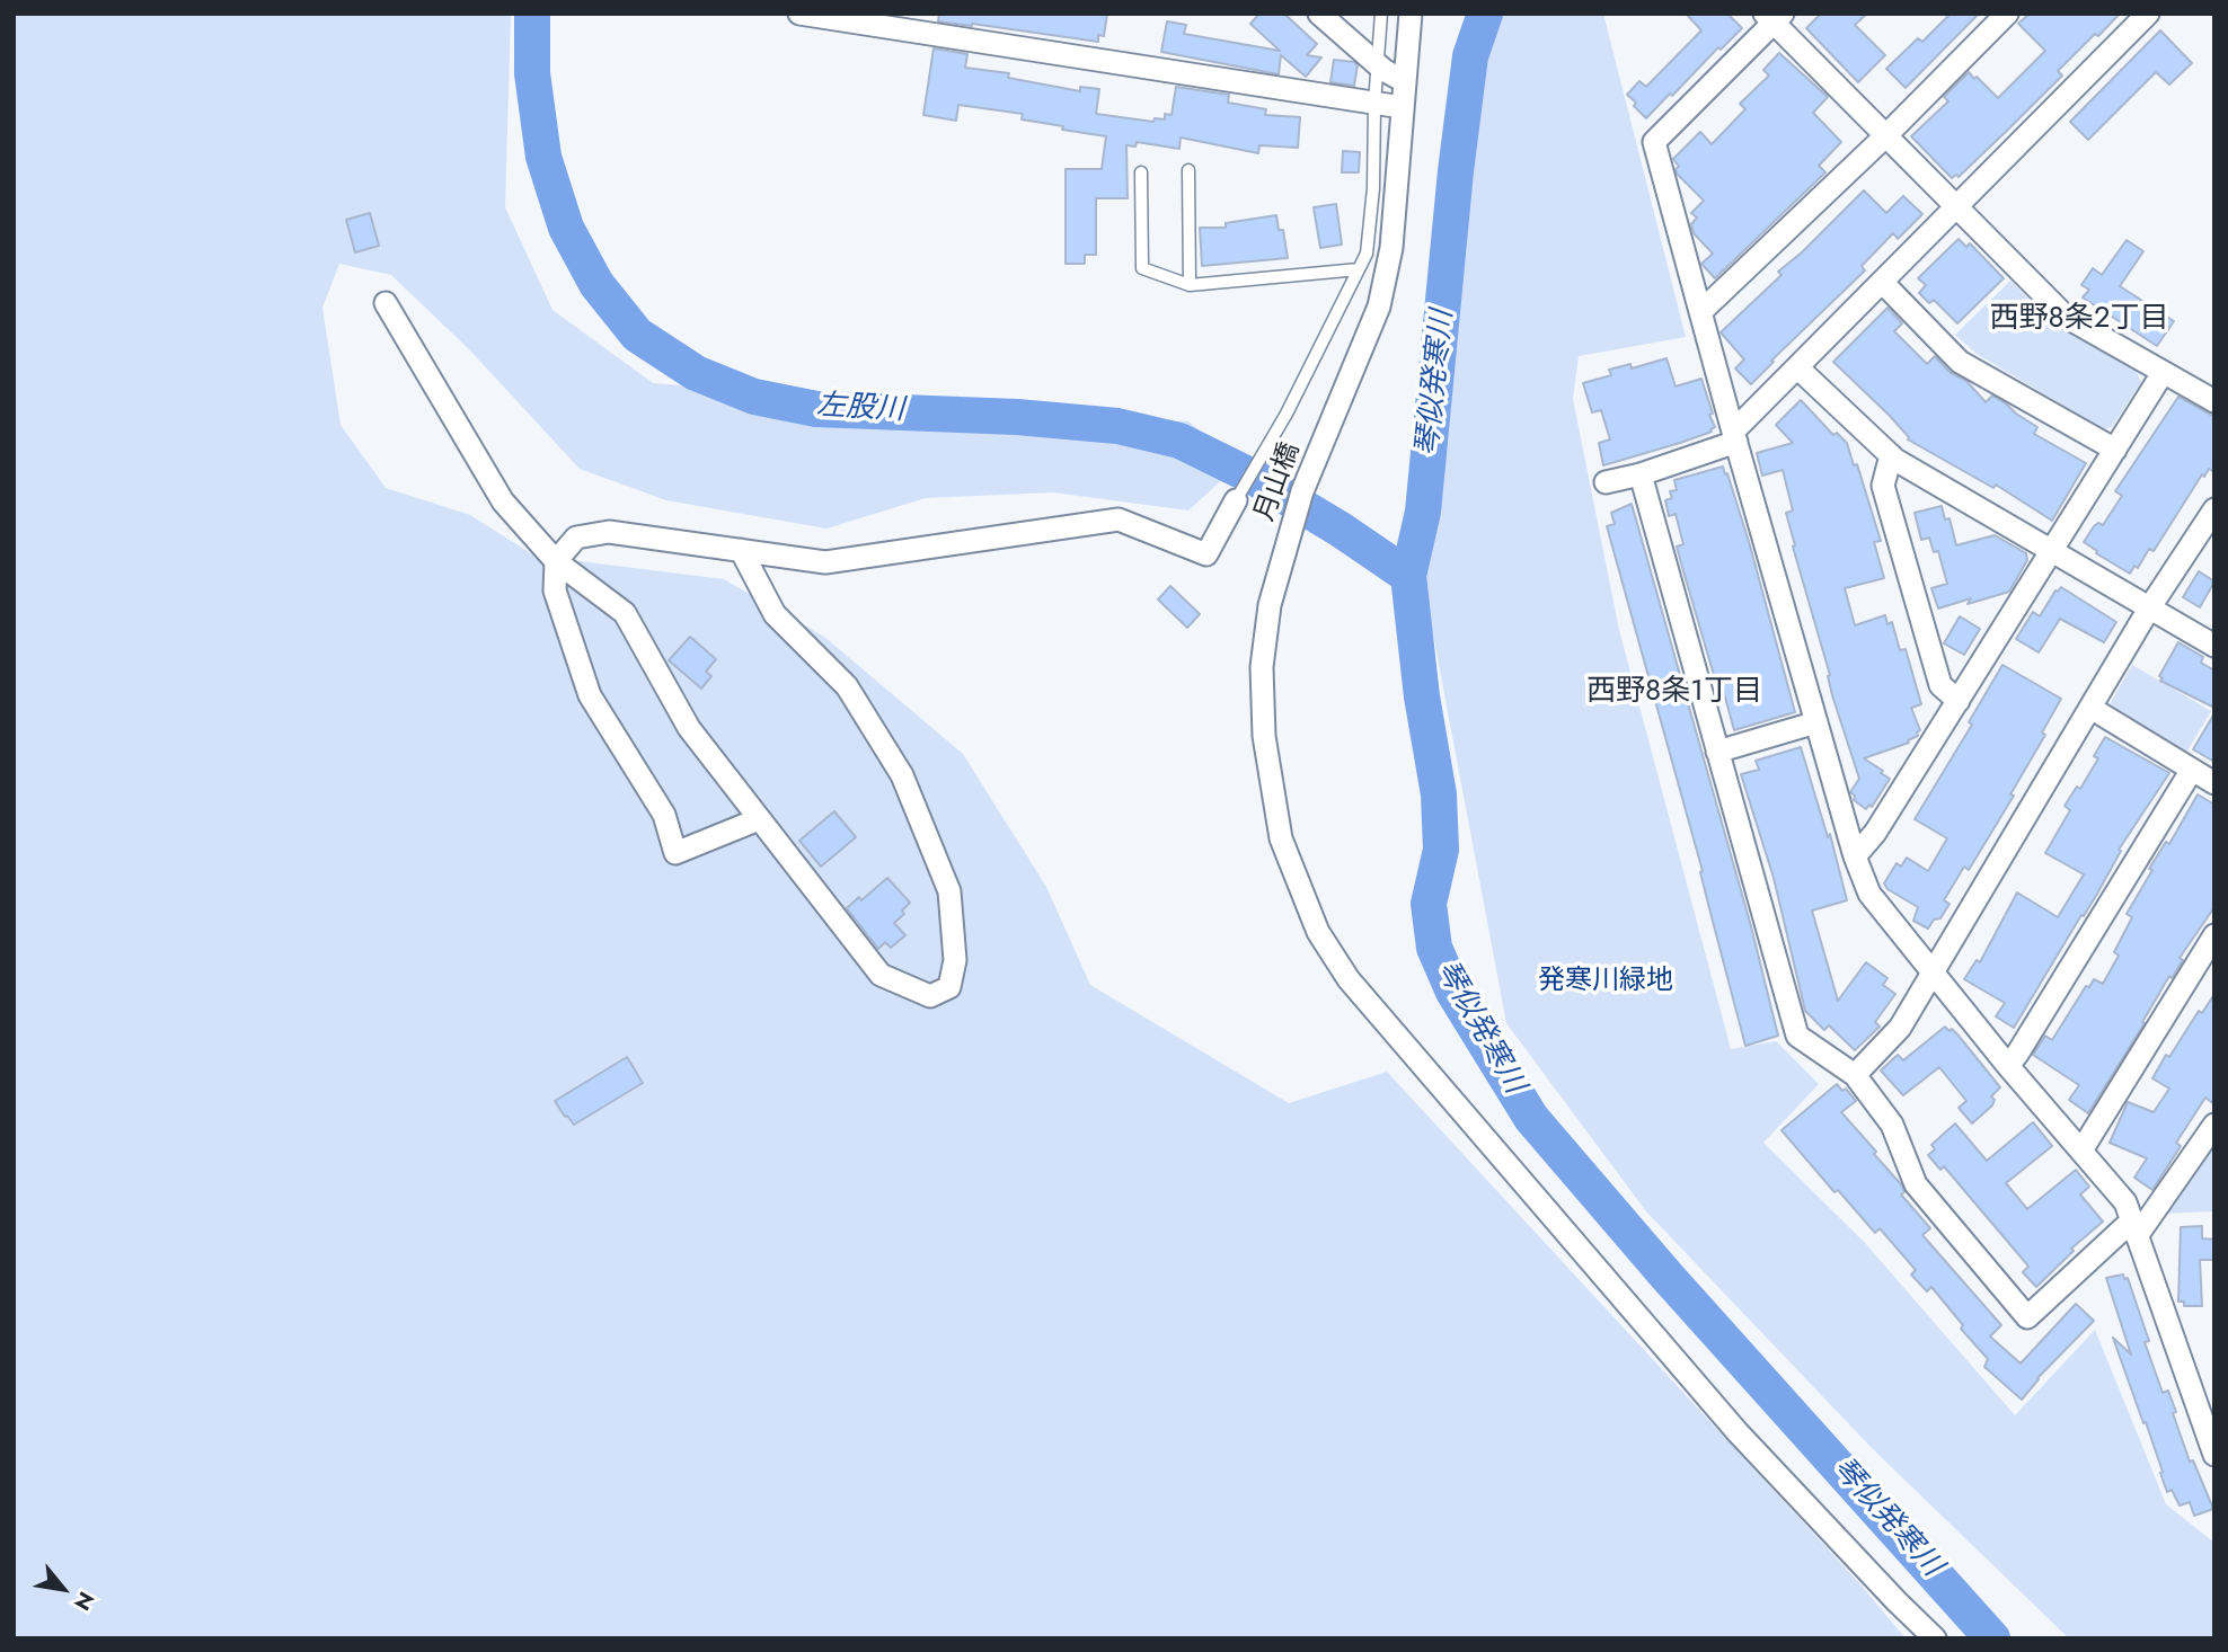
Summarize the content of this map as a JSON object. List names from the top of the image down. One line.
{"streets":{"street":["月山橋"]},"districts":["西野8条2丁目","西野8条1丁目"],"water":["琴似発寒川","左股川"],"parks":["発寒川緑地"],"north":"bottom right"}
